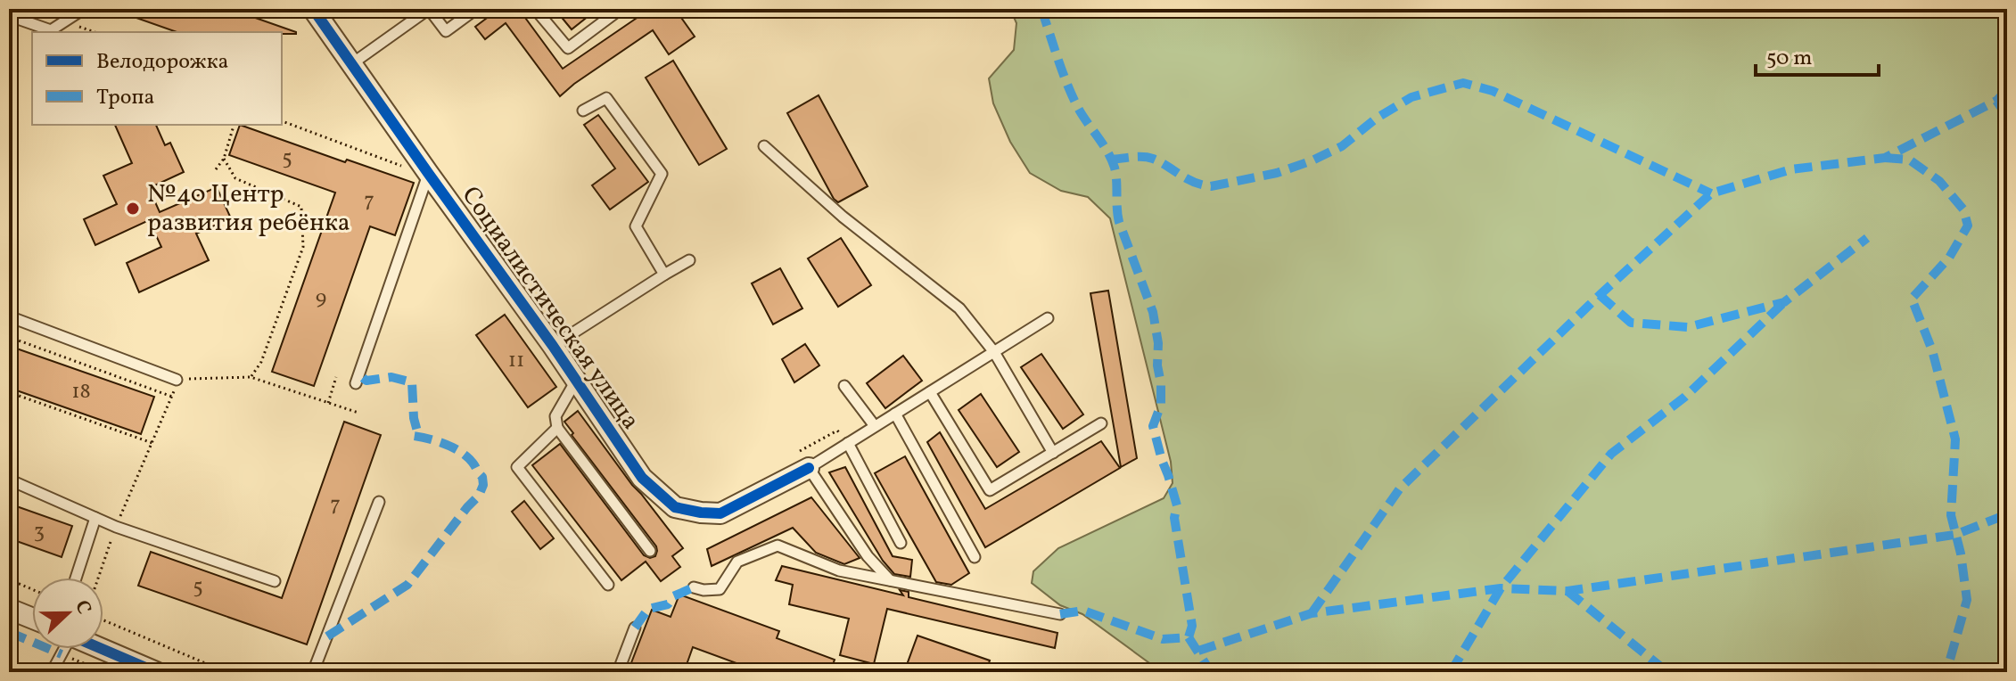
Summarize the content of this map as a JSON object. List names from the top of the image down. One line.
{"streets":{"street":["Социалистическая улица"]},"places":["№40 Центр развития ребёнка"],"house_numbers":["5","7","9","11","18","7","3","5"],"legend":["Велодорожка","Тропа"],"scale_bar":"50 m","north":"right"}
